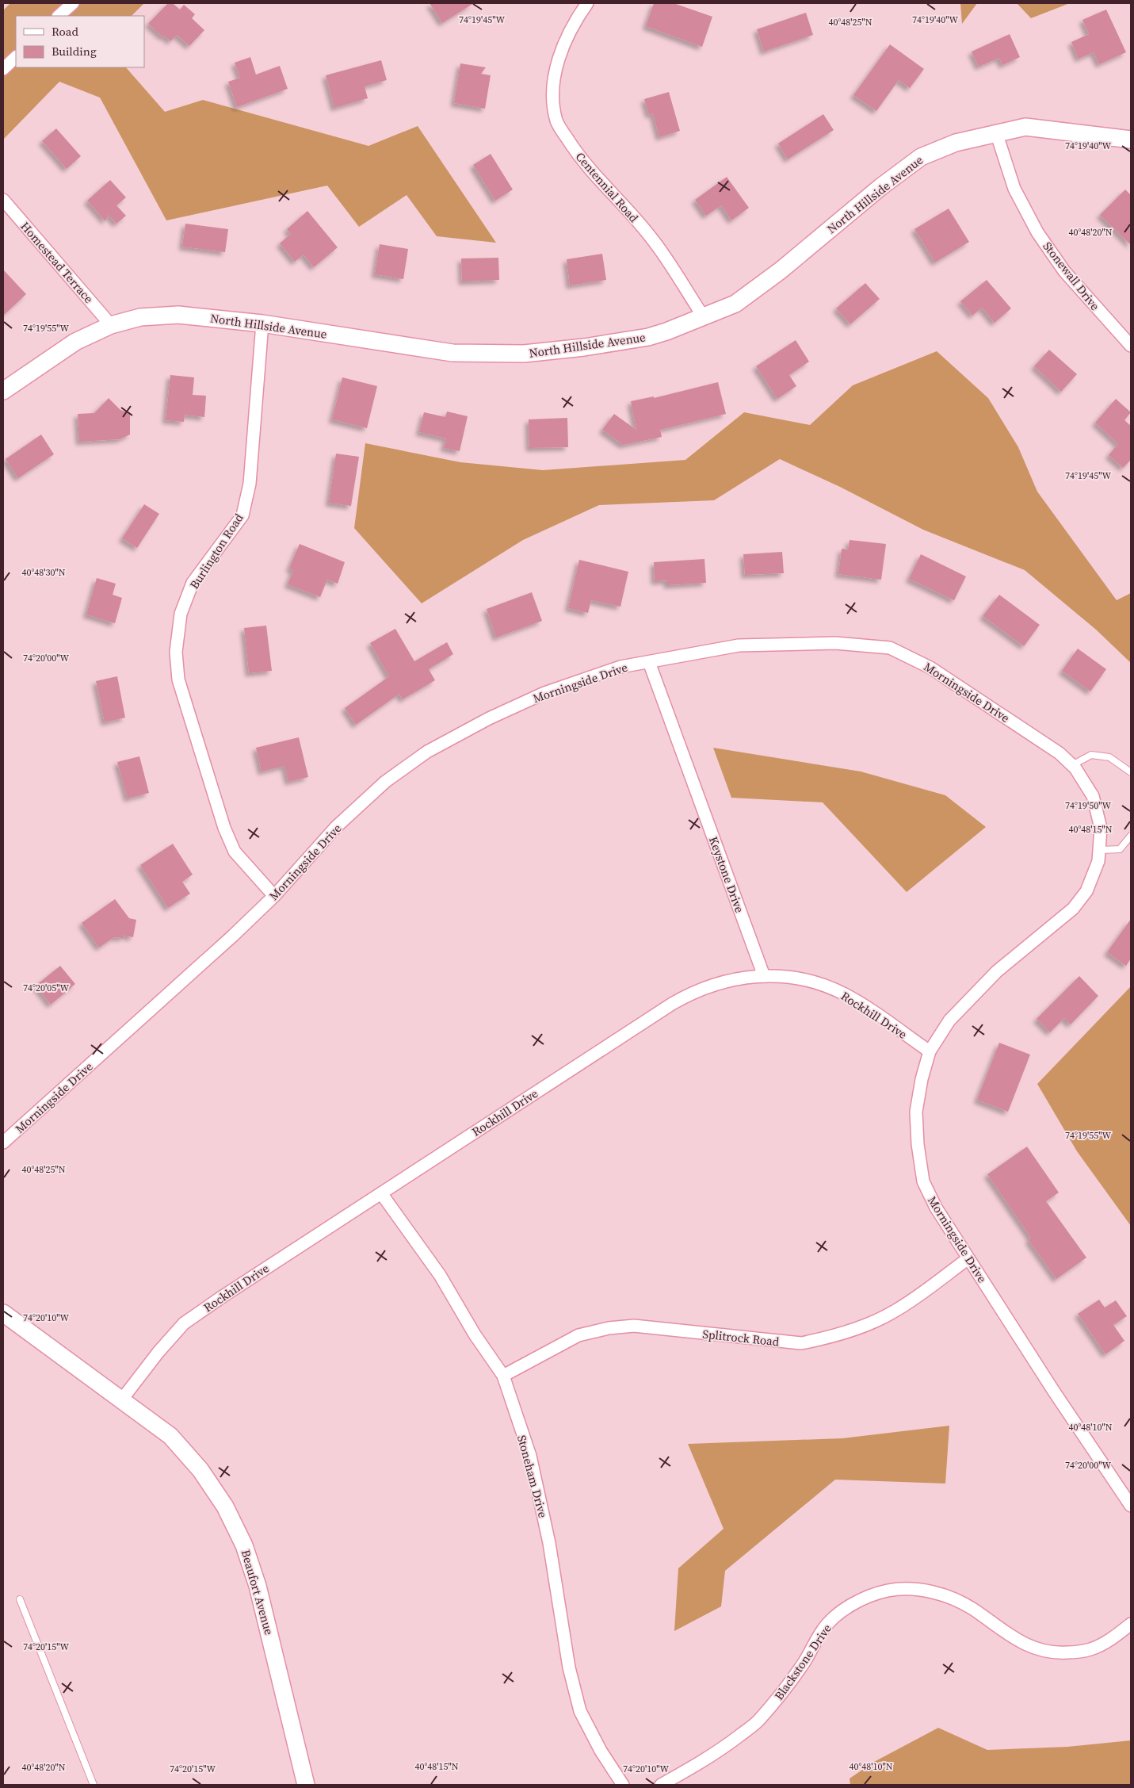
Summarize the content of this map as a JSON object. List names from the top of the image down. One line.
{"streets":{"street":["Centennial Road","North Hillside Avenue","Homestead Terrace","Stonewall Drive","Burlington Road","Morningside Drive","Keystone Drive","Rockhill Drive","Splitrock Road","Stoneham Drive","Beaufort Avenue","Blackstone Drive"]},"crossings":[["Centennial Road","North Hillside Avenue"],["North Hillside Avenue","Homestead Terrace"],["North Hillside Avenue","Stonewall Drive"],["North Hillside Avenue","Burlington Road"],["Burlington Road","Morningside Drive"],["Morningside Drive","Keystone Drive"],["Morningside Drive","Rockhill Drive"],["Morningside Drive","Splitrock Road"],["Keystone Drive","Rockhill Drive"],["Rockhill Drive","Stoneham Drive"],["Rockhill Drive","Beaufort Avenue"],["Splitrock Road","Stoneham Drive"]],"legend":["Road","Building"],"coordinates":["74°19'45\"W","74°19'40\"W","40°48'25\"N","40°48'20\"N","74°19'55\"W","40°48'30\"N","74°20'00\"W","74°19'50\"W","40°48'15\"N","74°20'05\"W","74°20'10\"W","40°48'10\"N","74°20'15\"W"]}
